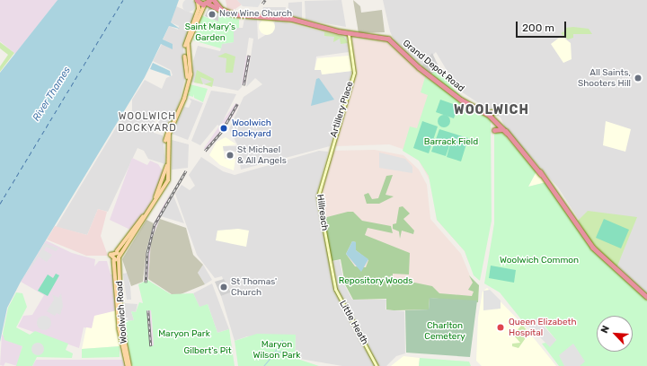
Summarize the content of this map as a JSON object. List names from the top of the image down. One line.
{"streets":{"highway":["Grand Depot Road"],"main road":["Artillery Place","Hillreach","Woolwich Road","Little Heath"]},"crossings":[["Artillery Place","Hillreach"],["Hillreach","Little Heath"]],"districts":["WOOLWICH","WOOLWICH DOCKYARD"],"water":["River Thames"],"parks":["Saint Mary's Garden","Barrack Field","Woolwich Common","Repository Woods","Charlton Cemetery","Maryon Park","Maryon Wilson Park","Gilbert's Pit"],"places":["New Wine Church","All Saints, Shooters Hill","Woolwich Dockyard","St Michael & All Angels","St Thomas' Church","Queen Elizabeth Hospital"],"scale_bar":"200 m","north":"top left"}
